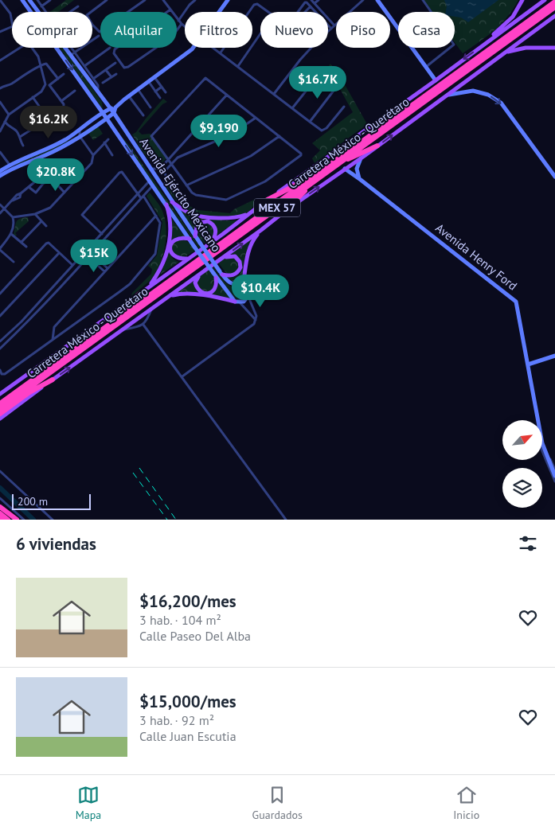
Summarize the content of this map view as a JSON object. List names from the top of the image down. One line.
{"streets":{"highway":["Carretera México - Querétaro","MEX 57"],"street":["Avenida Ejército Mexicano","Avenida Henry Ford"]},"scale_bar":"200 m","north":"top right","page":{"chip":["Comprar","Alquilar","Filtros","Nuevo","Piso","Casa"],"price":["$16.7K","$16.2K","$9,190","$20.8K","$15K","$10.4K"],"scale":"200 m","heading":"6 viviendas","list":[{"name":"$16,200/mes","note":"3 hab. · 104 m² · Calle Paseo Del Alba"},{"name":"$15,000/mes","note":"3 hab. · 92 m² · Calle Juan Escutia"}],"tabs":["Mapa","Guardados","Inicio"]}}
